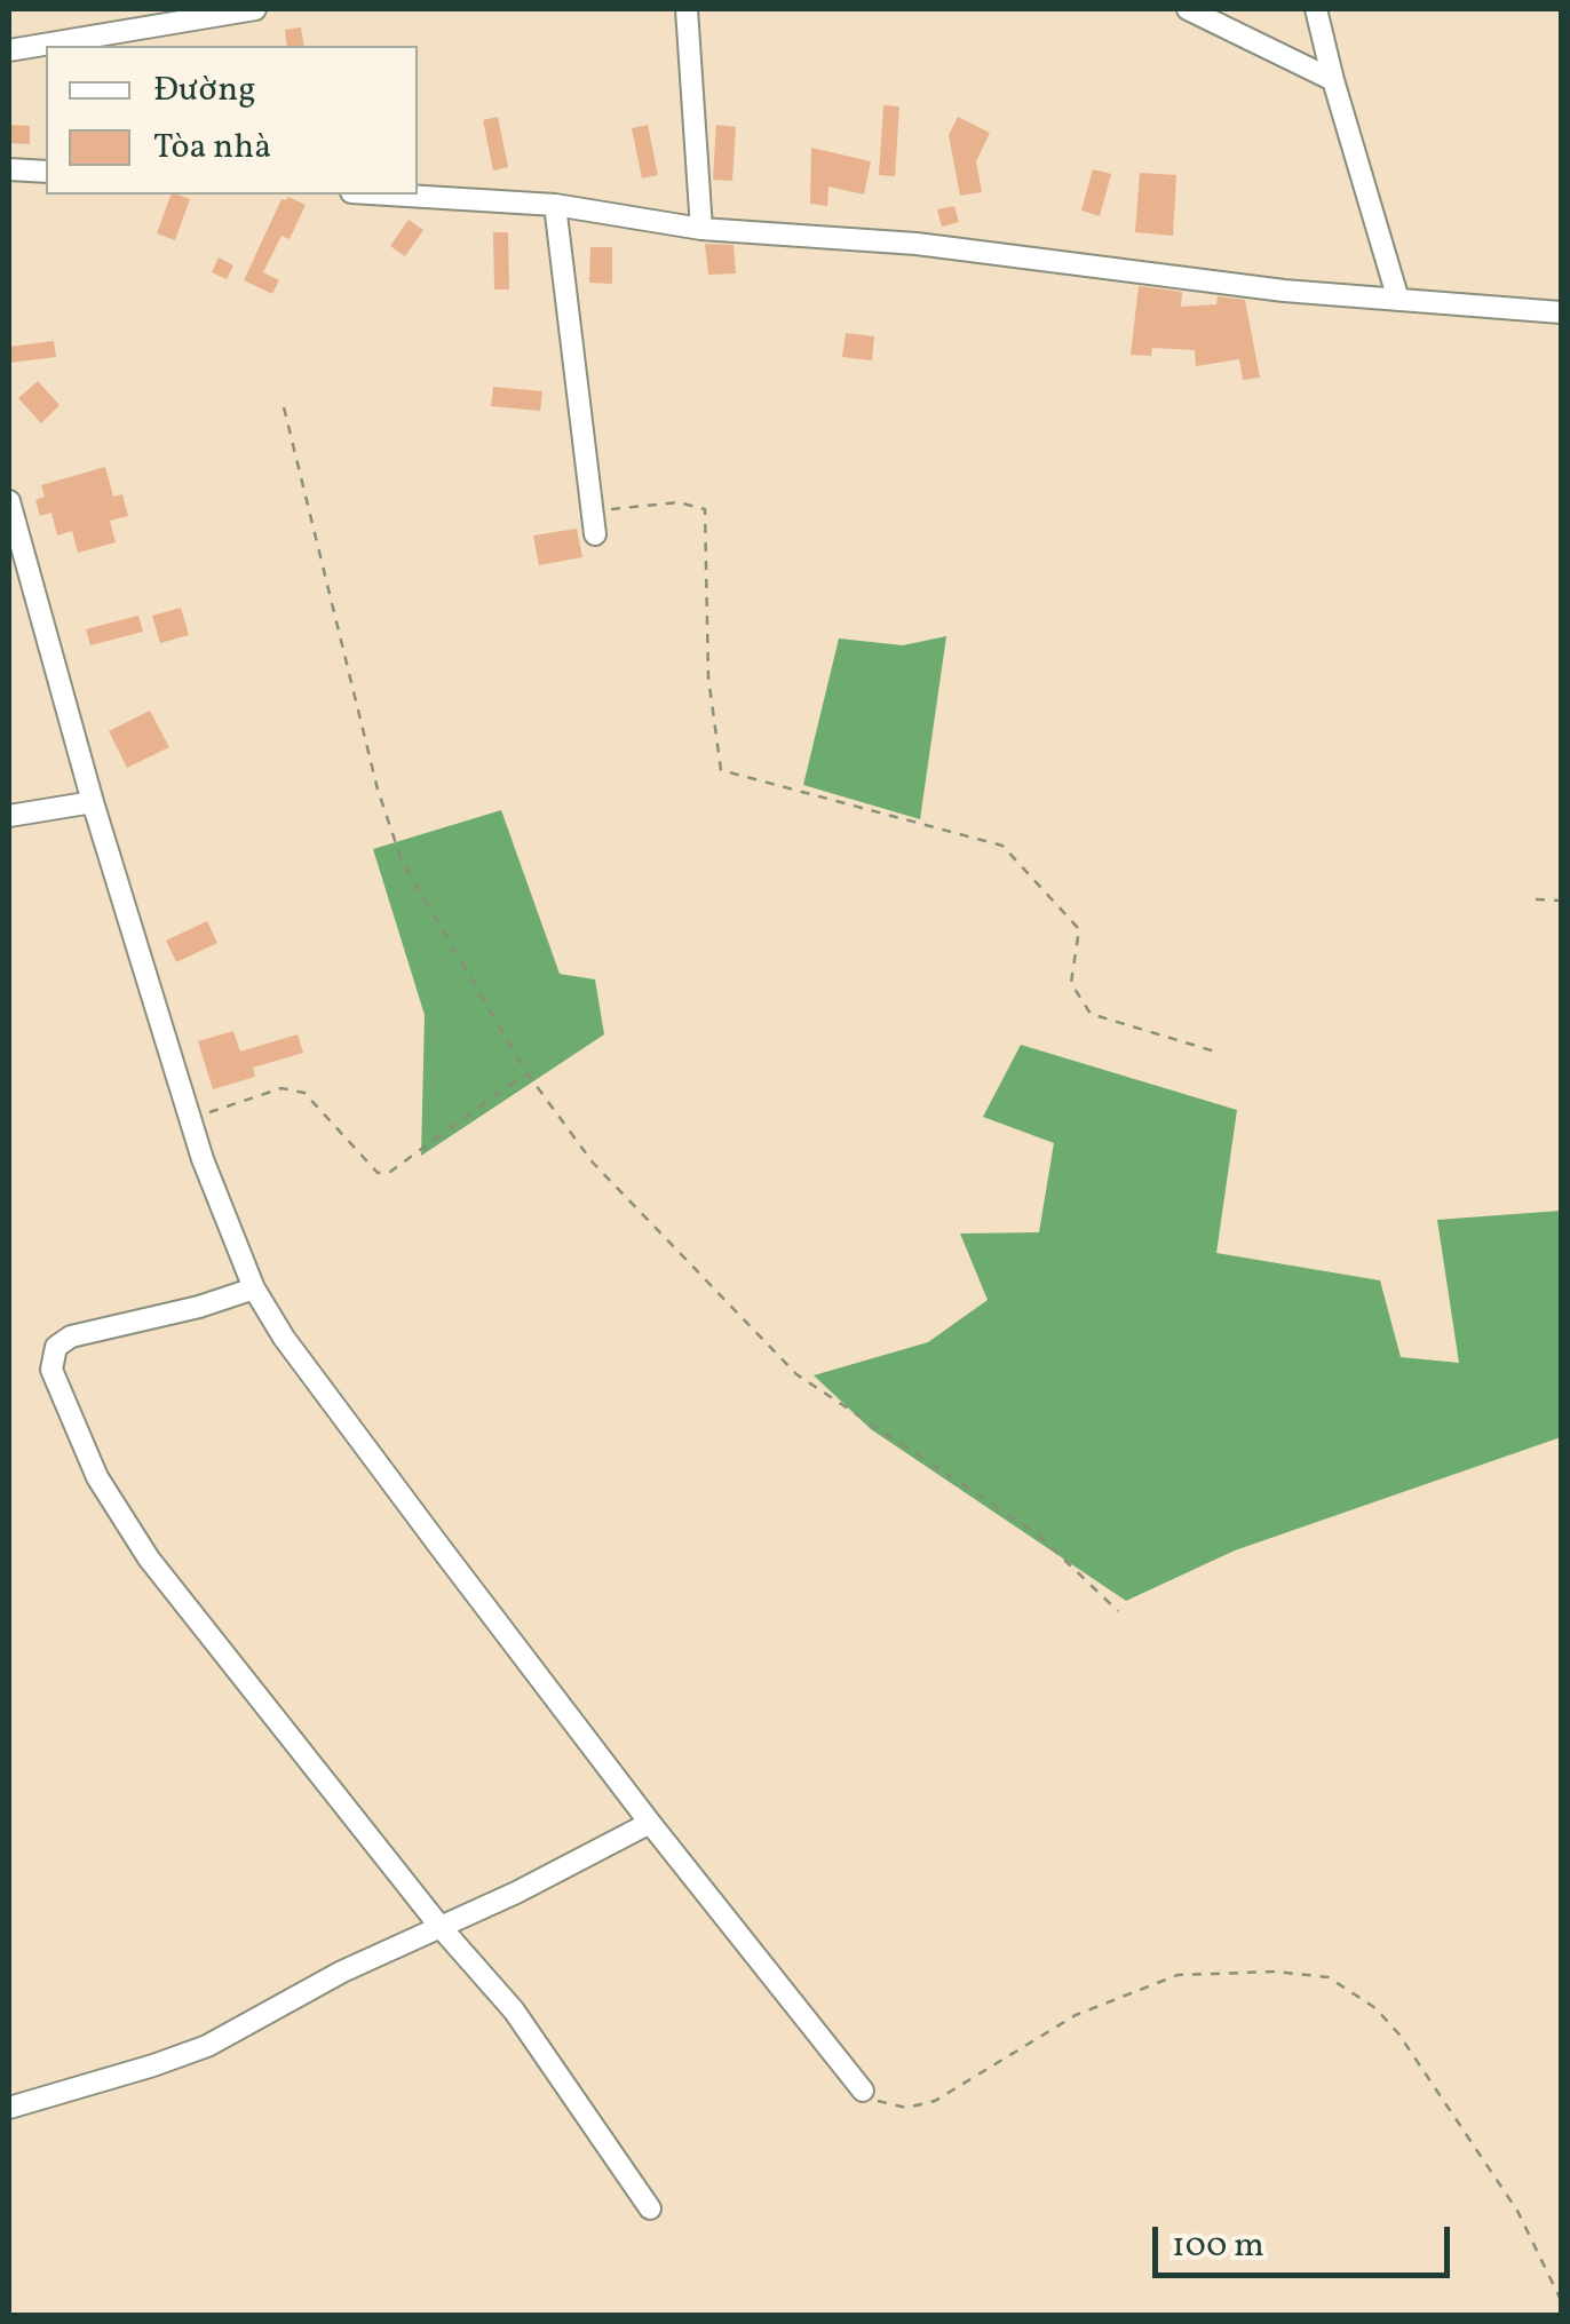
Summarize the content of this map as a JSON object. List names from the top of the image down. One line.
{"legend":["Đường","Tòa nhà"],"scale_bar":"100 m"}
